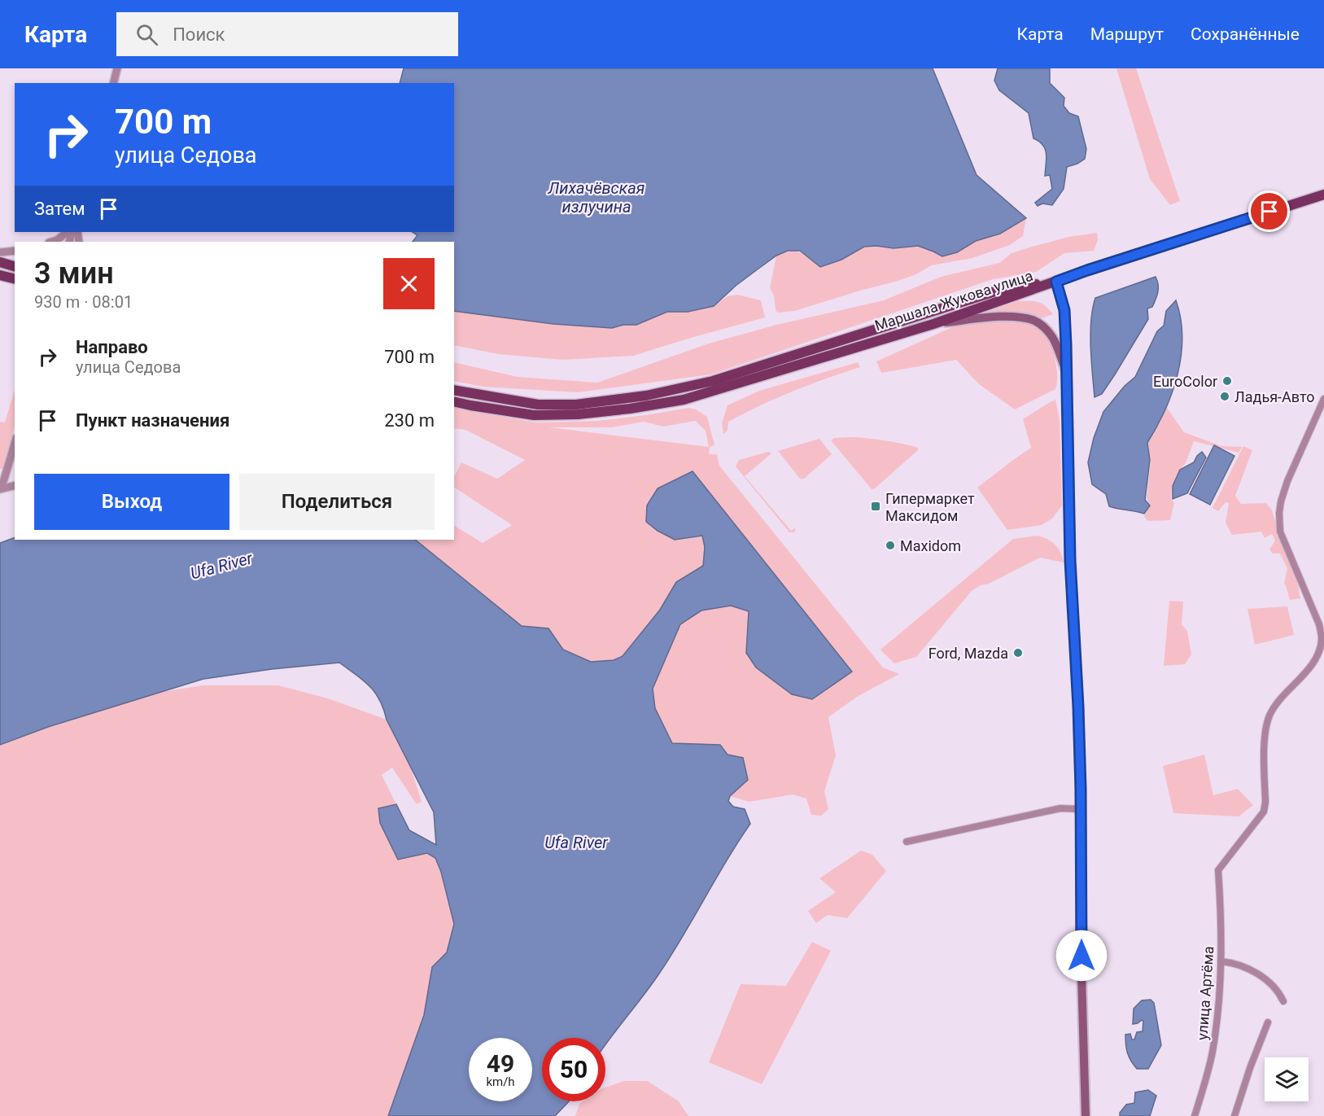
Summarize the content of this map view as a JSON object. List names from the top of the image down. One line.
{"streets":{"main road":["Маршала Жукова улица"],"street":["улица Артёма"]},"water":["Лихачёвская излучина","Ufa River"],"places":{"other":["EuroColor","Ладья-Авто","Maxidom","Ford, Mazda"],"transit":["Гипермаркет Максидом"]},"page":{"header":"Карта","search":"Поиск","nav":["Карта","Маршрут","Сохранённые"],"turn":["700 m","улица Седова"],"then":"Затем","heading":["3 мин","930 m · 08:01"],"list":[{"name":"Направо","note":"улица Седова","value":"700 m"},{"name":"Пункт назначения","value":"230 m"}],"buttons":["Выход","Поделиться"],"speed":"49 km/h","limit":"50"}}
